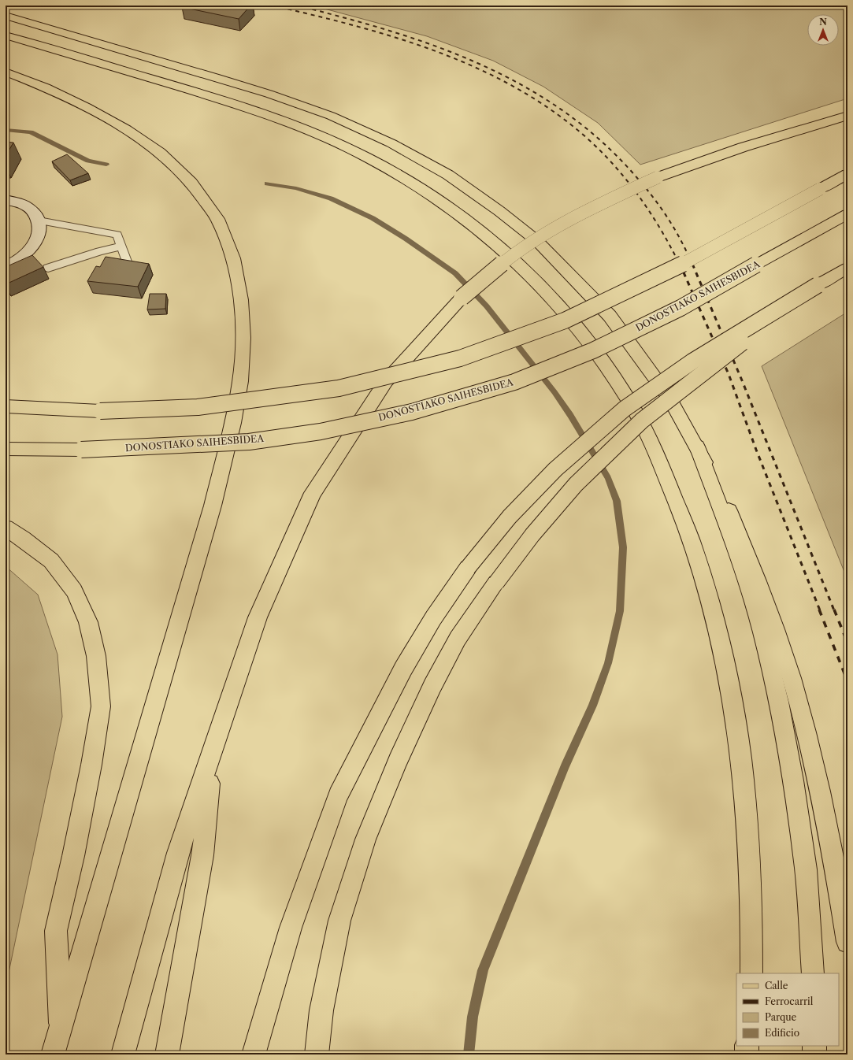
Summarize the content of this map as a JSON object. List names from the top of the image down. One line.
{"streets":{"main road":["DONOSTIAKO SAIHESBIDEA"]},"legend":["Calle","Ferrocarril","Parque","Edificio"],"north":"top"}
